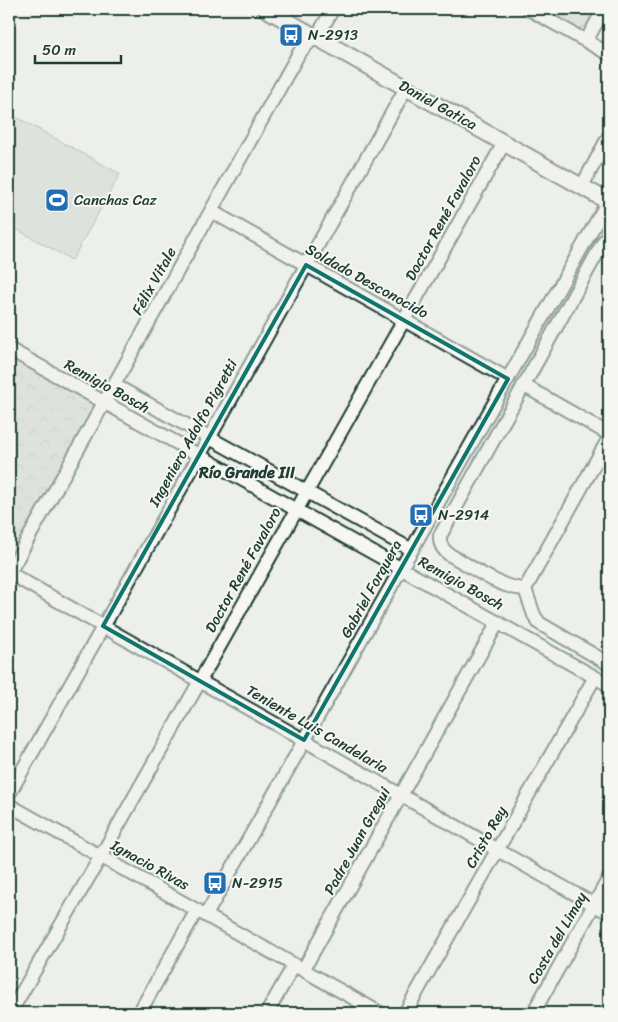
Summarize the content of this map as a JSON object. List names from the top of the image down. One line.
{"streets":{"main road":["Daniel Gatica"],"street":["Doctor René Favaloro","Félix Vitale","Soldado Desconocido","Remigio Bosch","Ingeniero Adolfo Pigretti","Gabriel Forquera","Teniente Luis Candelaria","Cristo Rey","Padre Juan Gregui","Ignacio Rivas","Costa del Limay"]},"crossings":[["Daniel Gatica","Doctor René Favaloro"],["Daniel Gatica","Félix Vitale"],["Daniel Gatica","Ingeniero Adolfo Pigretti"],["Daniel Gatica","Gabriel Forquera"],["Doctor René Favaloro","Soldado Desconocido"],["Doctor René Favaloro","Remigio Bosch"],["Doctor René Favaloro","Teniente Luis Candelaria"],["Doctor René Favaloro","Ignacio Rivas"],["Félix Vitale","Soldado Desconocido"],["Félix Vitale","Remigio Bosch"],["Félix Vitale","Teniente Luis Candelaria"],["Soldado Desconocido","Ingeniero Adolfo Pigretti"],["Soldado Desconocido","Gabriel Forquera"],["Remigio Bosch","Ingeniero Adolfo Pigretti"],["Remigio Bosch","Gabriel Forquera"],["Remigio Bosch","Cristo Rey"],["Remigio Bosch","Padre Juan Gregui"],["Ingeniero Adolfo Pigretti","Teniente Luis Candelaria"],["Gabriel Forquera","Teniente Luis Candelaria"],["Gabriel Forquera","Ignacio Rivas"],["Teniente Luis Candelaria","Cristo Rey"],["Teniente Luis Candelaria","Padre Juan Gregui"],["Teniente Luis Candelaria","Costa del Limay"],["Padre Juan Gregui","Ignacio Rivas"]],"districts":["Río Grande III"],"places":{"bus stop":["N-2913","N-2914","N-2915"],"sports":["Canchas Caz"]},"scale_bar":"50 m"}
